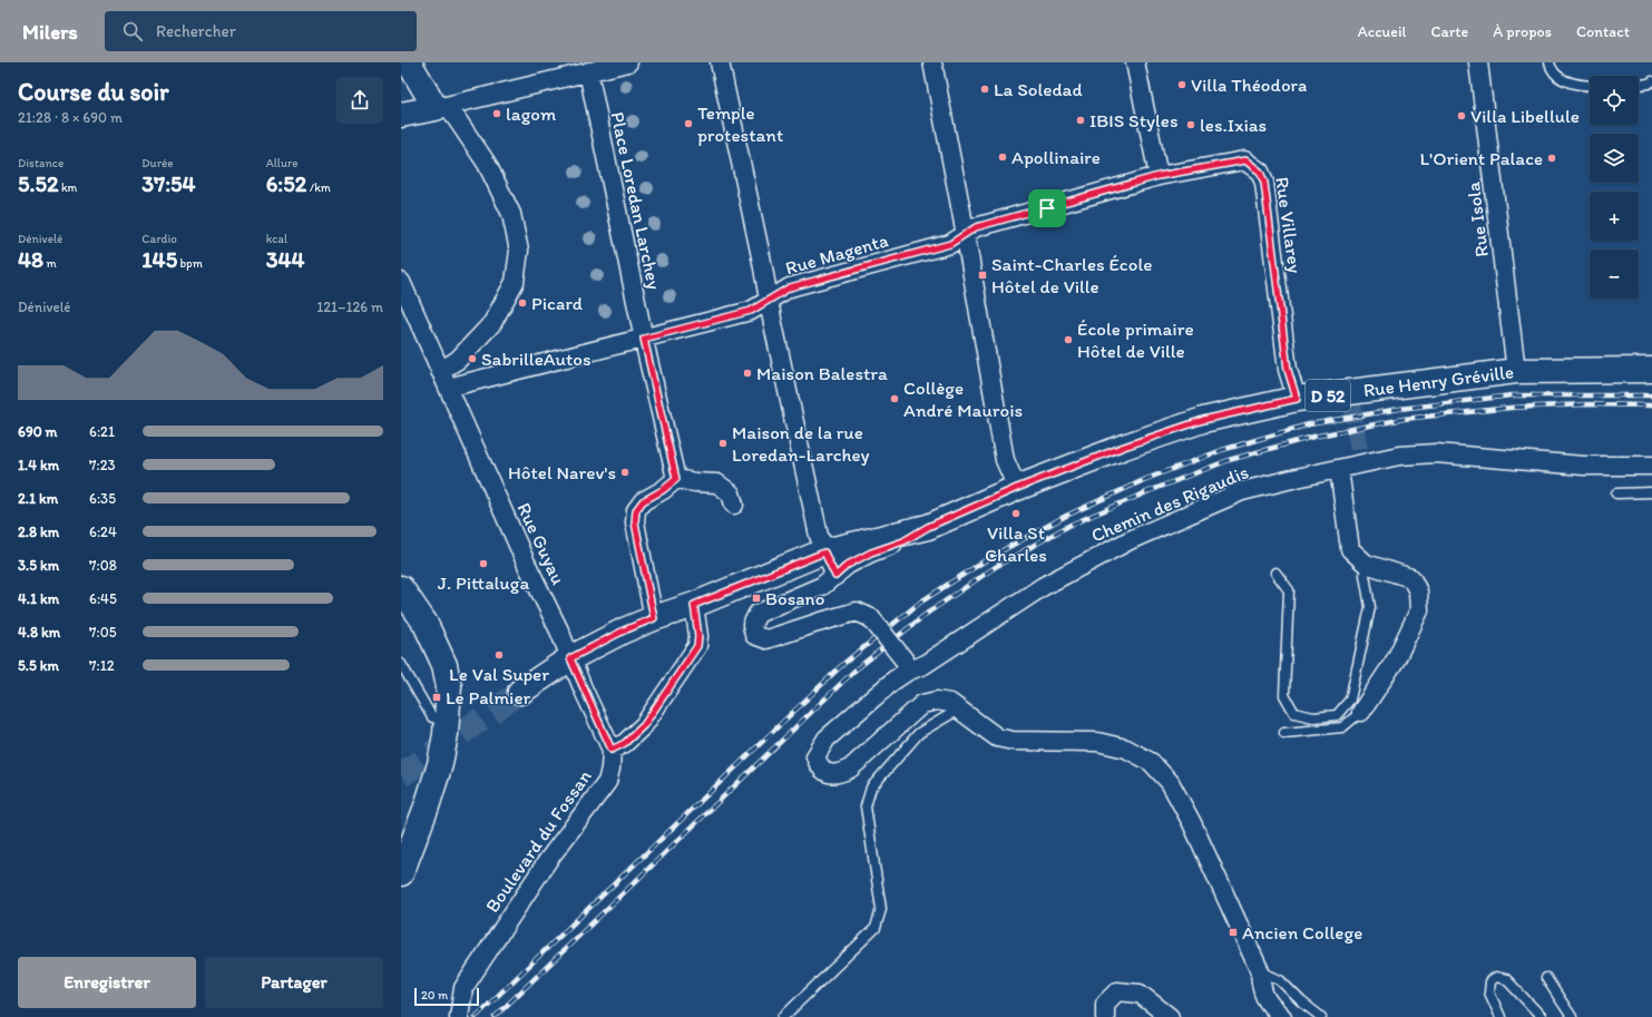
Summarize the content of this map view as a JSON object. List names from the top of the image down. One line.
{"streets":{"main road":["Rue Henry Gréville","D 52"],"street":["Place Loredan Larchey","Rue Isola","Rue Villarey","Rue Magenta","Chemin des Rigaudis","Rue Guyau","Boulevard du Fossan"]},"crossings":[["Place Loredan Larchey","Rue Magenta"],["Rue Isola","Rue Henry Gréville"],["Rue Villarey","Rue Magenta"],["Rue Villarey","Rue Henry Gréville"],["Rue Magenta","Rue Guyau"],["Rue Henry Gréville","D 52"],["D 52","Rue Guyau"],["Rue Guyau","Boulevard du Fossan"]],"places":{"other":["Villa Théodora","La Soledad","lagom","Villa Libellule","IBIS Styles","Temple protestant","les.Ixias","Apollinaire","L'Orient Palace","Picard","École primaire Hôtel de Ville","SabrilleAutos","Maison Balestra","Collège André Maurois","Maison de la rue Loredan-Larchey","Hôtel Narev's","Villa St Charles","J. Pittaluga","Le Val Super"],"transit":["Saint-Charles École Hôtel de Ville","Bosano","Le Palmier","Ancien College"]},"scale_bar":"20 m","page":{"header":"Milers","search":"Rechercher","nav":["Accueil","Carte","À propos","Contact"],"heading":["Course du soir","21:28 · 8 × 690 m"],"map_buttons":["+","−"],"stats":[["Distance","5.52 km"],["Durée","37:54"],["Allure","6:52 /km"],["Dénivelé","48 m"],["Cardio","145 bpm"],["kcal","344"]],"chart":["Dénivelé","121–126 m"],"list":[{"name":"690 m","note":"6:21"},{"name":"1.4 km","note":"7:23"},{"name":"2.1 km","note":"6:35"},{"name":"2.8 km","note":"6:24"},{"name":"3.5 km","note":"7:08"},{"name":"4.1 km","note":"6:45"},{"name":"4.8 km","note":"7:05"},{"name":"5.5 km","note":"7:12"}],"buttons":["Enregistrer","Partager"],"scale":"20 m"}}
